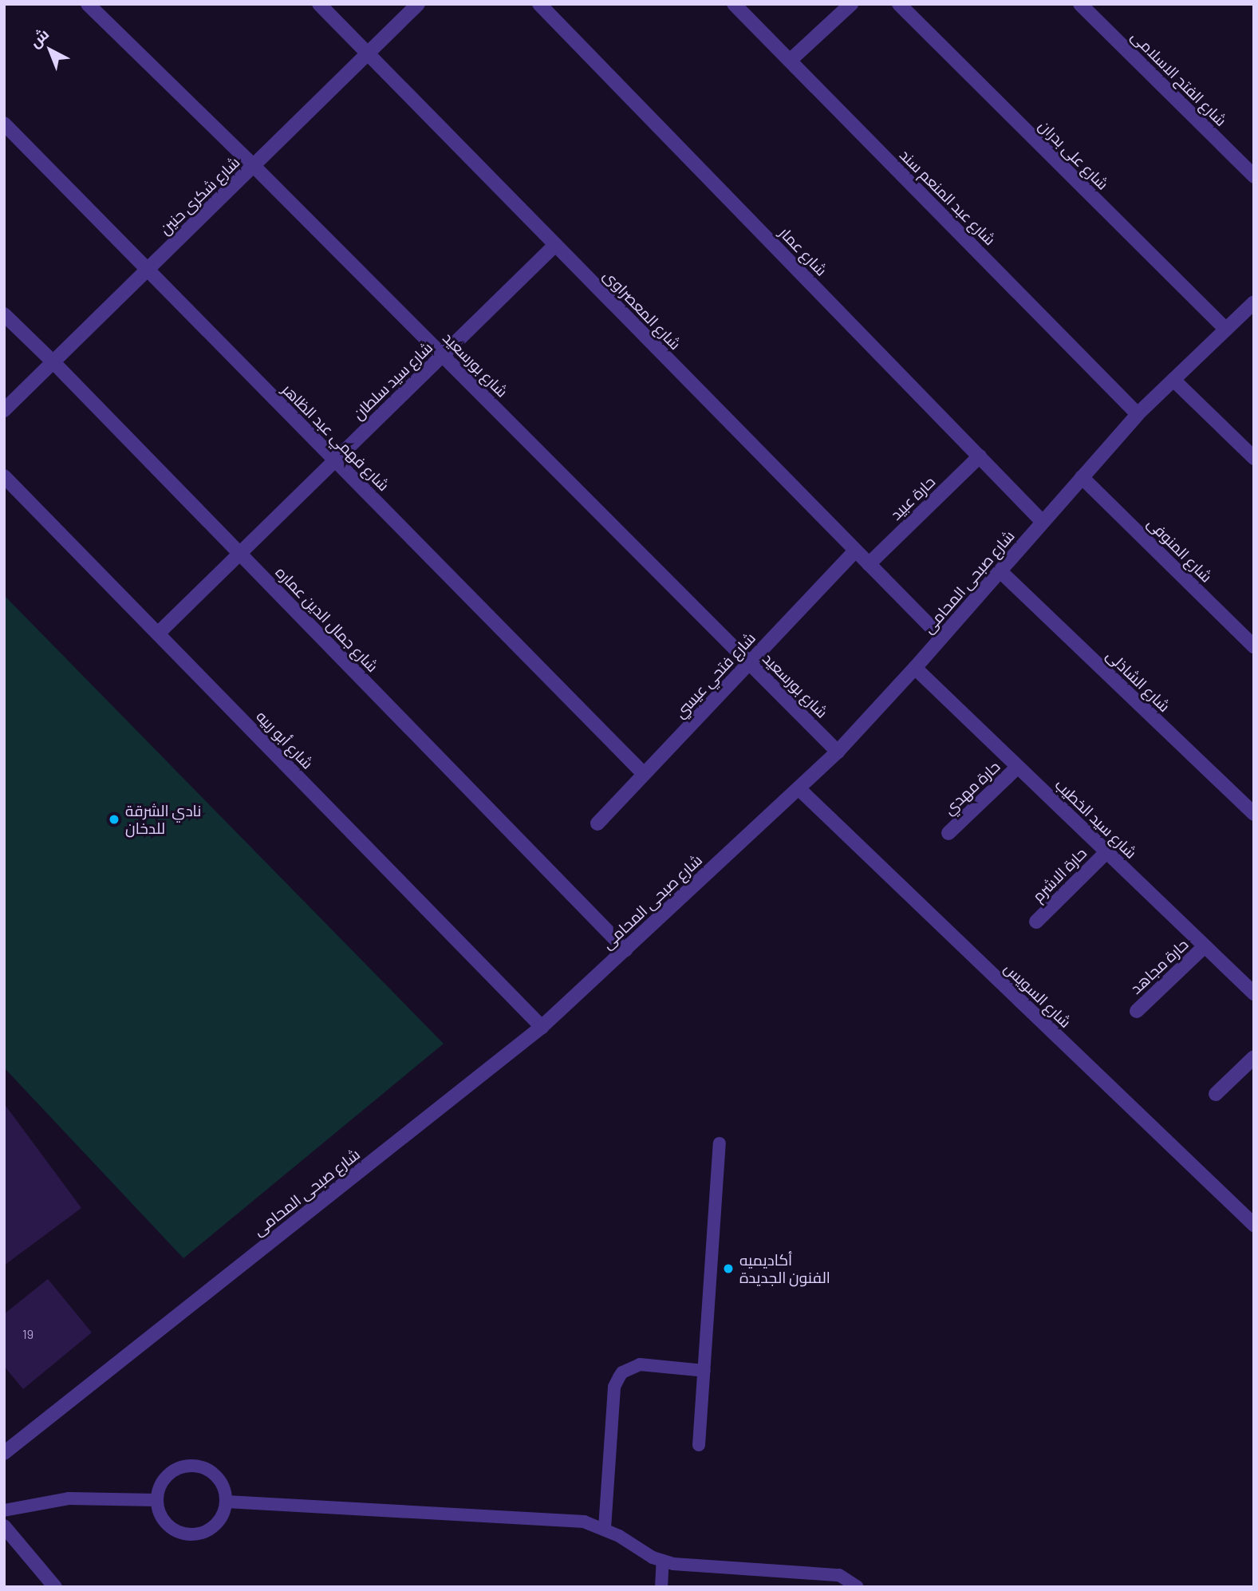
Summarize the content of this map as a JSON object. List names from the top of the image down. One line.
{"streets":{"street":["شارع الفتح الاسلامى","شارع على بدران","شارع شكرى حنين","شارع عبد المنعم سند","شارع عمار","شارع المعصراوى","شارع بورسعيد","شارع سيد سلطان","شارع فهمي عبد الظاهر","حارة عبيد","شارع المنوفى","شارع صبحى المحامى","شارع جمال الدين عماره","شارع فتحي عيسي","شارع الشاذلى","شارع أبو ربيه","حارة مهدي","شارع سيد الخطيب","حارة الاشرم","حارة مجاهد","شارع السويس"]},"crossings":[["شارع على بدران","شارع صبحى المحامى"],["شارع شكرى حنين","شارع المعصراوى"],["شارع شكرى حنين","شارع بورسعيد"],["شارع شكرى حنين","شارع فهمي عبد الظاهر"],["شارع شكرى حنين","شارع جمال الدين عماره"],["شارع عبد المنعم سند","شارع صبحى المحامى"],["شارع عمار","حارة عبيد"],["شارع عمار","شارع صبحى المحامى"],["شارع المعصراوى","شارع سيد سلطان"],["شارع المعصراوى","حارة عبيد"],["شارع المعصراوى","شارع صبحى المحامى"],["شارع المعصراوى","شارع فتحي عيسي"],["شارع بورسعيد","شارع سيد سلطان"],["شارع بورسعيد","شارع صبحى المحامى"],["شارع بورسعيد","شارع فتحي عيسي"],["شارع سيد سلطان","شارع فهمي عبد الظاهر"],["شارع سيد سلطان","شارع جمال الدين عماره"],["شارع سيد سلطان","شارع أبو ربيه"],["شارع فهمي عبد الظاهر","شارع فتحي عيسي"],["شارع المنوفى","شارع صبحى المحامى"],["شارع صبحى المحامى","شارع جمال الدين عماره"],["شارع صبحى المحامى","شارع الشاذلى"],["شارع صبحى المحامى","شارع أبو ربيه"],["شارع صبحى المحامى","شارع سيد الخطيب"],["شارع صبحى المحامى","شارع السويس"],["حارة مهدي","شارع سيد الخطيب"],["شارع سيد الخطيب","حارة الاشرم"],["شارع سيد الخطيب","حارة مجاهد"]],"places":["نادي الشرقة للدخان","أكاديميه الفنون الجديدة"],"house_numbers":["19"],"north":"top left"}
